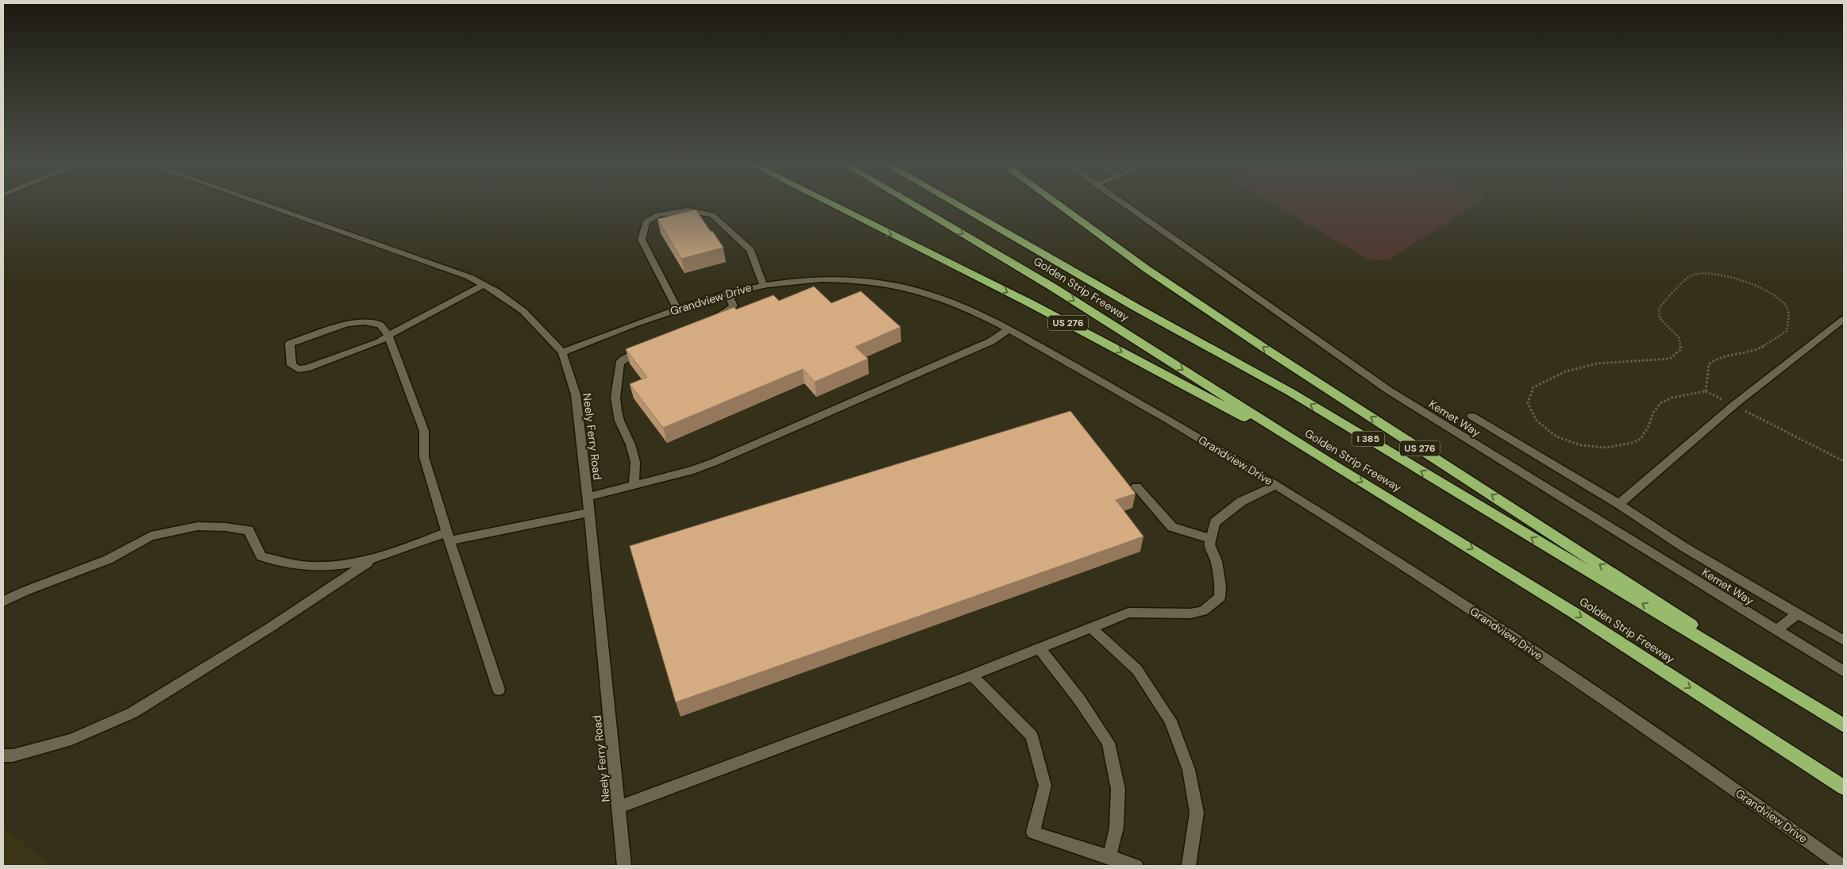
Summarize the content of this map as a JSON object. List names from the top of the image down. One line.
{"streets":{"highway":["Golden Strip Freeway","US 276","I 385"],"street":["Grandview Drive","Kemet Way","Neely Ferry Road"]},"crossings":[["Golden Strip Freeway","US 276"],["Grandview Drive","Neely Ferry Road"]]}
